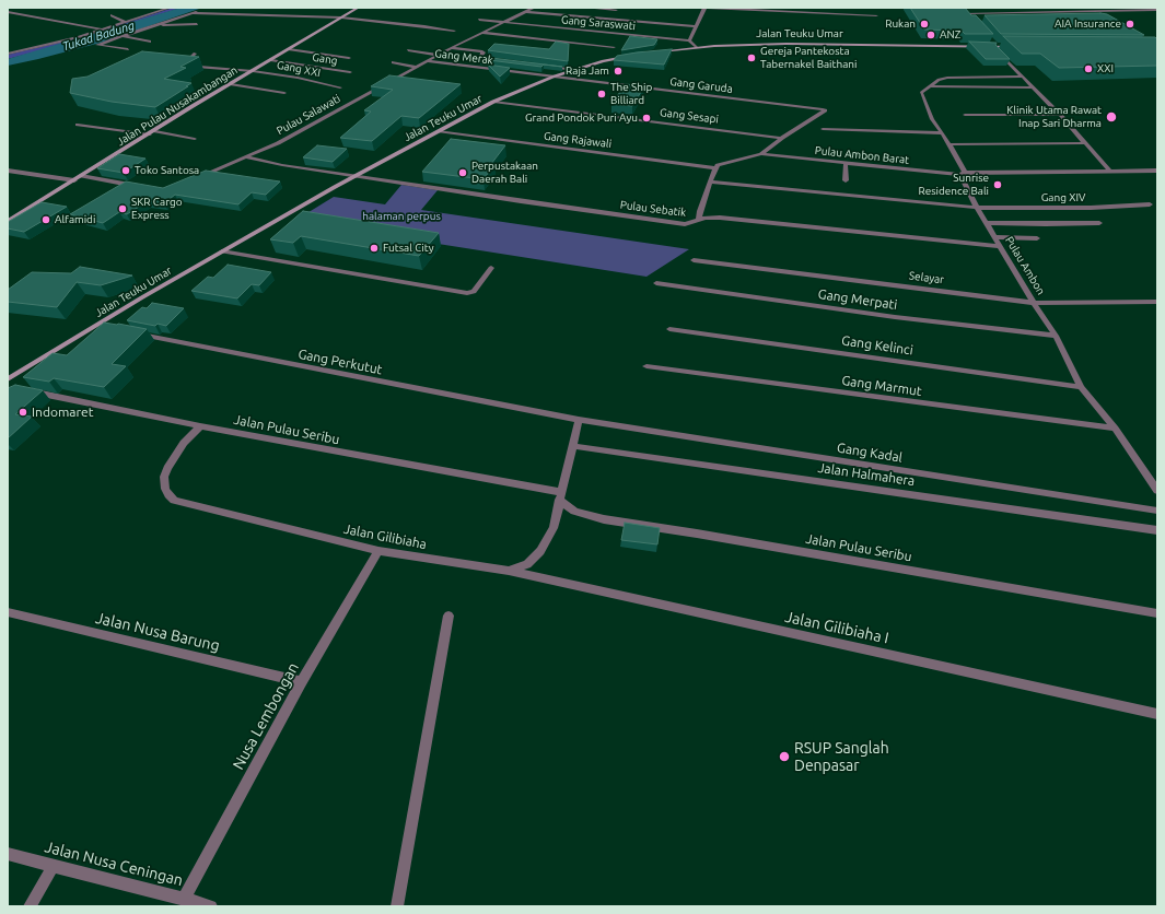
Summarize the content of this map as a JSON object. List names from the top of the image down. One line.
{"streets":{"main road":["Jalan Teuku Umar","Jalan Pulau Nusakambangan"],"street":["Gang Saraswati","Gang Merak","Gang","Gang XXI","Gang Garuda","Pulau Salawati","Gang Sesapi","Gang Rajawali","Pulau Ambon Barat","Gang XIV","Pulau Sebatik","Pulau Ambon","Selayar","Gang Merpati","Gang Kelinci","Gang Perkutut","Gang Marmut","Jalan Pulau Seribu","Gang Kadal","Jalan Halmahera","Jalan Gilibiaha","Jalan Gilibiaha I","Jalan Nusa Barung","Nusa Lembongan","Jalan Nusa Ceningan"]},"crossings":[["Gang Saraswati","Pulau Salawati"],["Jalan Teuku Umar","Gang Merak"],["Jalan Teuku Umar","Gang Garuda"],["Jalan Teuku Umar","Gang Sesapi"],["Jalan Teuku Umar","Gang Rajawali"],["Jalan Teuku Umar","Pulau Sebatik"],["Gang Merak","Gang Garuda"],["Gang Merak","Pulau Salawati"],["Gang","Jalan Pulau Nusakambangan"],["Gang XXI","Jalan Pulau Nusakambangan"],["Gang Garuda","Pulau Ambon Barat"],["Pulau Salawati","Pulau Sebatik"],["Pulau Ambon Barat","Pulau Ambon"],["Gang XIV","Pulau Ambon"],["Pulau Sebatik","Pulau Ambon"],["Pulau Ambon","Selayar"],["Pulau Ambon","Gang Merpati"],["Pulau Ambon","Gang Kelinci"],["Pulau Ambon","Gang Marmut"],["Gang Perkutut","Gang Kadal"],["Jalan Pulau Seribu","Jalan Gilibiaha"],["Jalan Gilibiaha","Jalan Gilibiaha I"],["Jalan Gilibiaha","Nusa Lembongan"],["Jalan Nusa Barung","Nusa Lembongan"],["Nusa Lembongan","Jalan Nusa Ceningan"]],"water":["Tukad Badung"],"parks":["halaman perpus"],"places":["Rukan","AIA Insurance","ANZ","Gereja Pantekosta Tabernakel Baithani","XXI","Raja Jam","The Ship Billiard","Klinik Utama Rawat Inap Sari Dharma","Grand Pondok Puri Ayu","Toko Santosa","Perpustakaan Daerah Bali","Sunrise Residence Bali","SKR Cargo Express","Alfamidi","Futsal City","Indomaret","RSUP Sanglah Denpasar"]}
